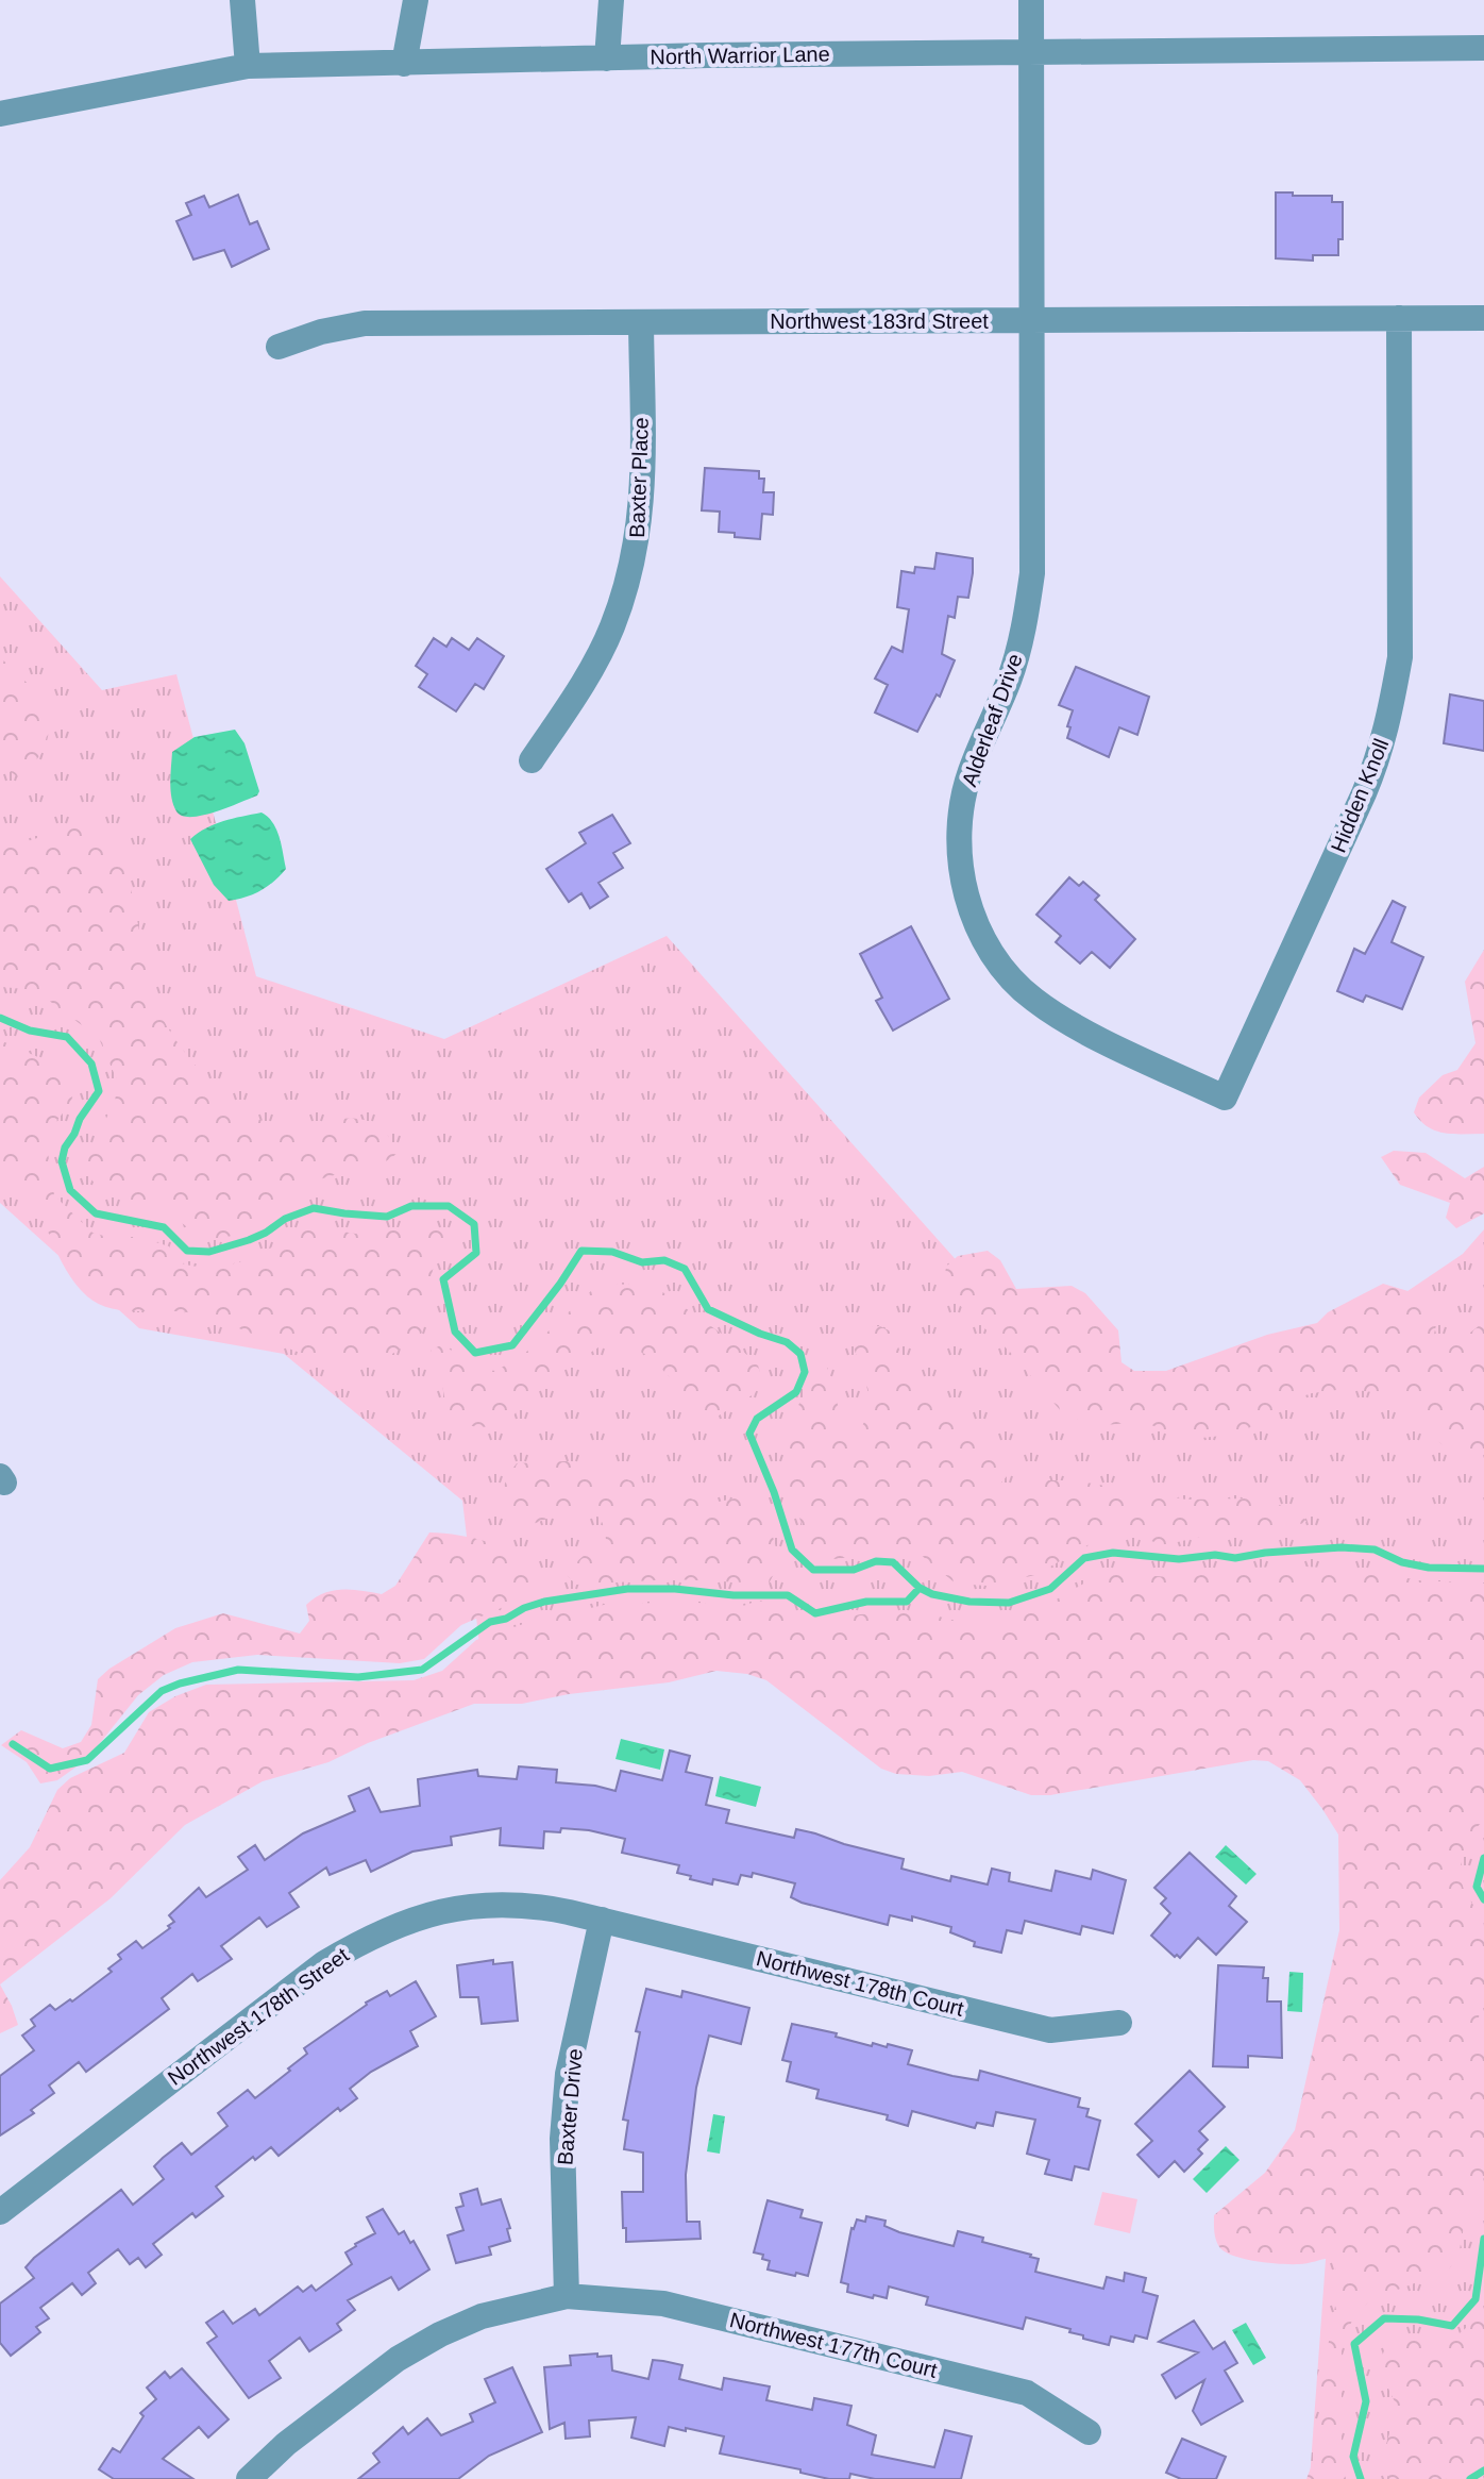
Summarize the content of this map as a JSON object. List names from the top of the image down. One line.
{"streets":{"street":["North Warrior Lane","Northwest 183rd Street","Baxter Place","Alderleaf Drive","Hidden Knoll","Northwest 178th Court","Northwest 178th Street","Baxter Drive","Northwest 177th Court"]},"crossings":[["North Warrior Lane","Alderleaf Drive"],["Northwest 183rd Street","Baxter Place"],["Northwest 183rd Street","Alderleaf Drive"],["Northwest 183rd Street","Hidden Knoll"],["Alderleaf Drive","Hidden Knoll"],["Northwest 178th Court","Northwest 178th Street"],["Northwest 178th Court","Baxter Drive"],["Northwest 178th Street","Baxter Drive"],["Baxter Drive","Northwest 177th Court"]]}
